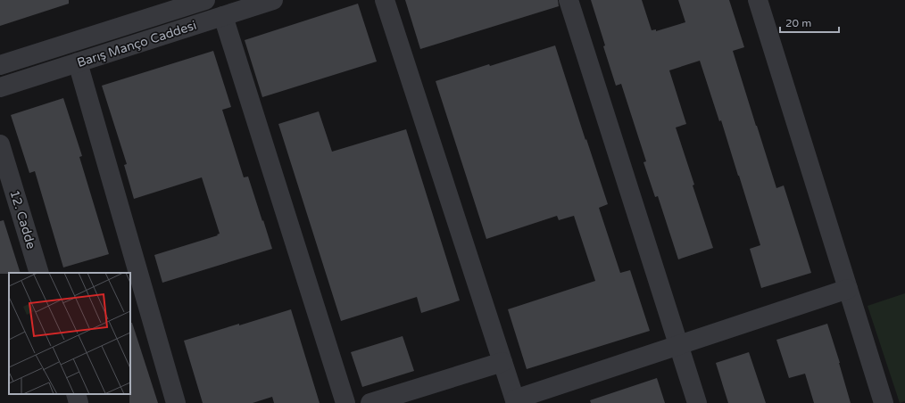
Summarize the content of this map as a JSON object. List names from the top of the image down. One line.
{"streets":{"street":["Barış Manço Caddesi","12. Cadde"]},"scale_bar":"20 m"}
